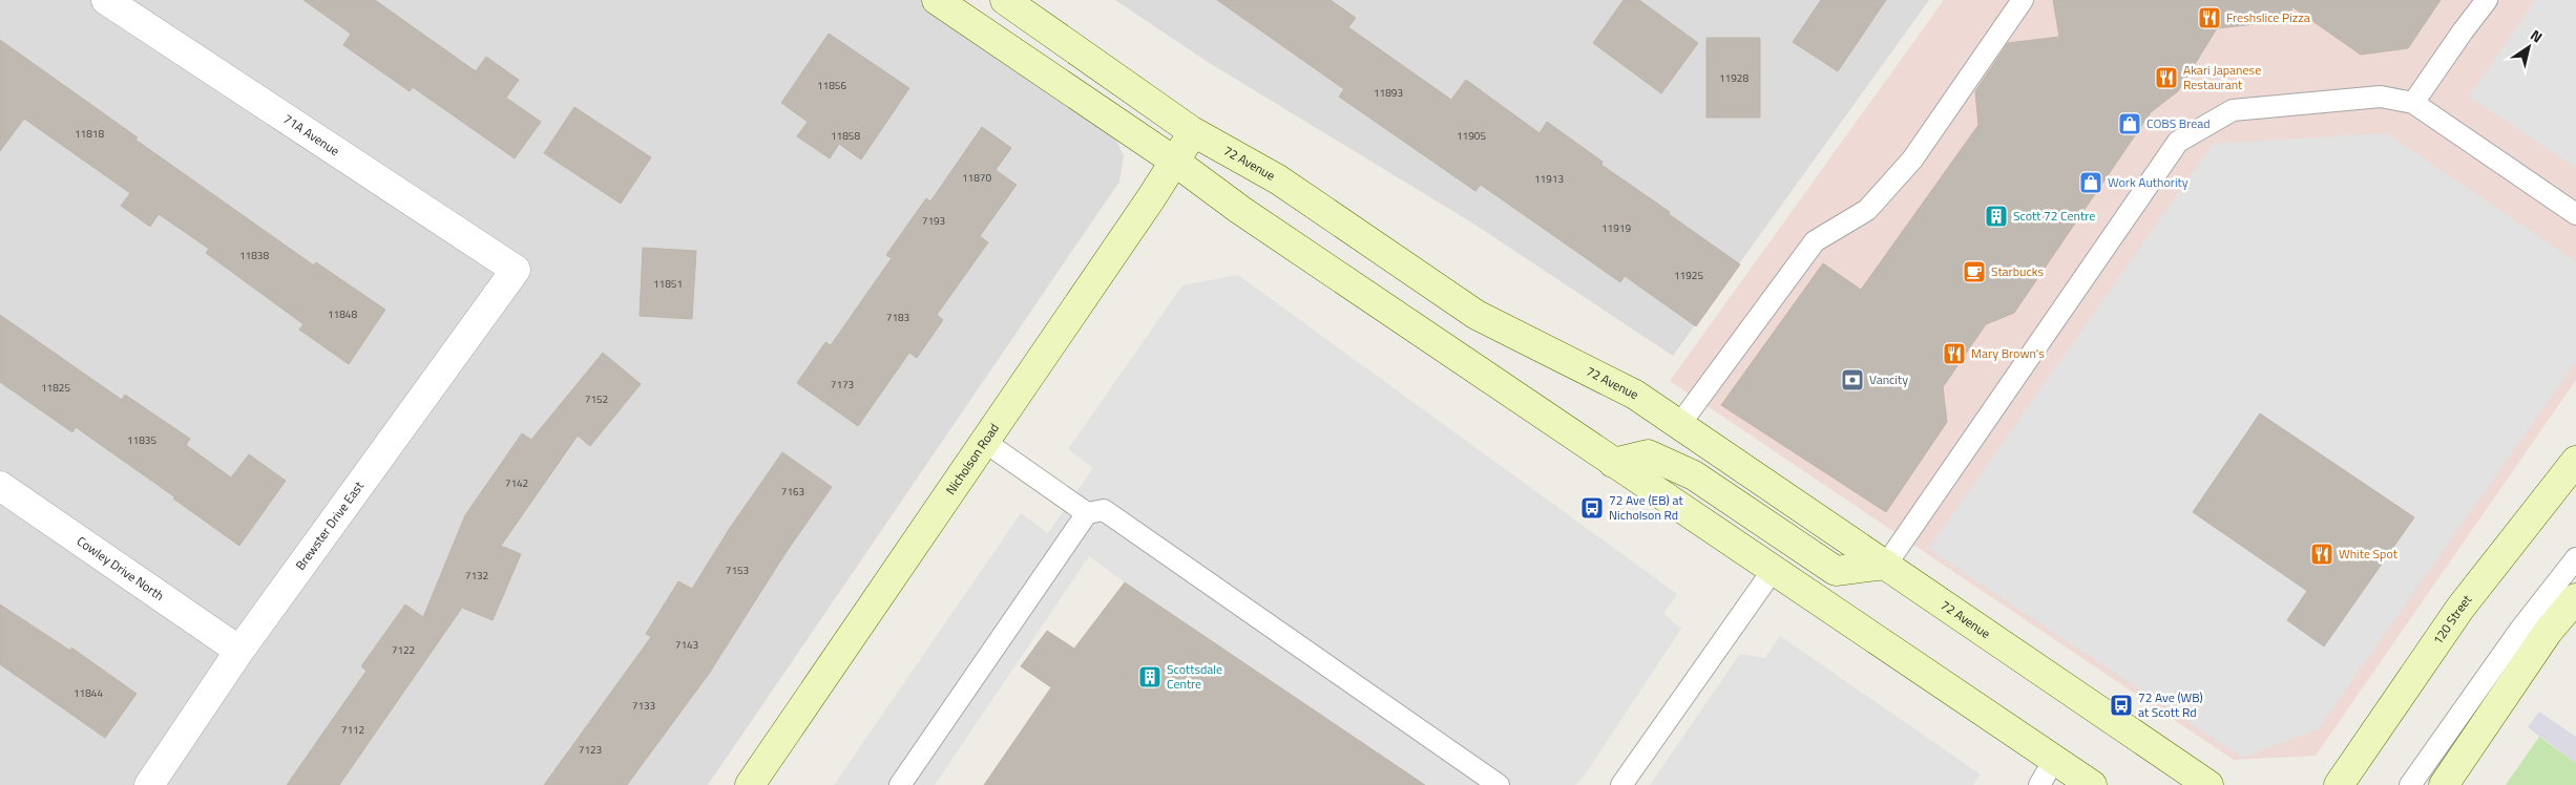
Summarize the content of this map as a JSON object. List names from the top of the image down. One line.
{"streets":{"main road":["72 Avenue","Nicholson Road","120 Street"],"street":["71A Avenue","Brewster Drive East","Cowley Drive North"]},"crossings":[["71A Avenue","Brewster Drive East"],["72 Avenue","Nicholson Road"],["Brewster Drive East","Cowley Drive North"]],"places":{"restaurant":["Freshslice Pizza","Akari Japanese Restaurant","Mary Brown's","White Spot"],"shop":["COBS Bread","Work Authority"],"building":["Scott 72 Centre","Scottsdale Centre"],"cafe":["Starbucks"],"bank":["Vancity"],"bus stop":["72 Ave (EB) at Nicholson Rd","72 Ave (WB) at Scott Rd"]},"house_numbers":["11928","11856","11893","11818","11858","11905","11870","11913","7193","11919","11838","11925","11851","11848","7183","7173","11825","7152","11835","7142","7163","7153","7132","7143","7122","11844","7133","7112","7123"],"north":"top right"}
